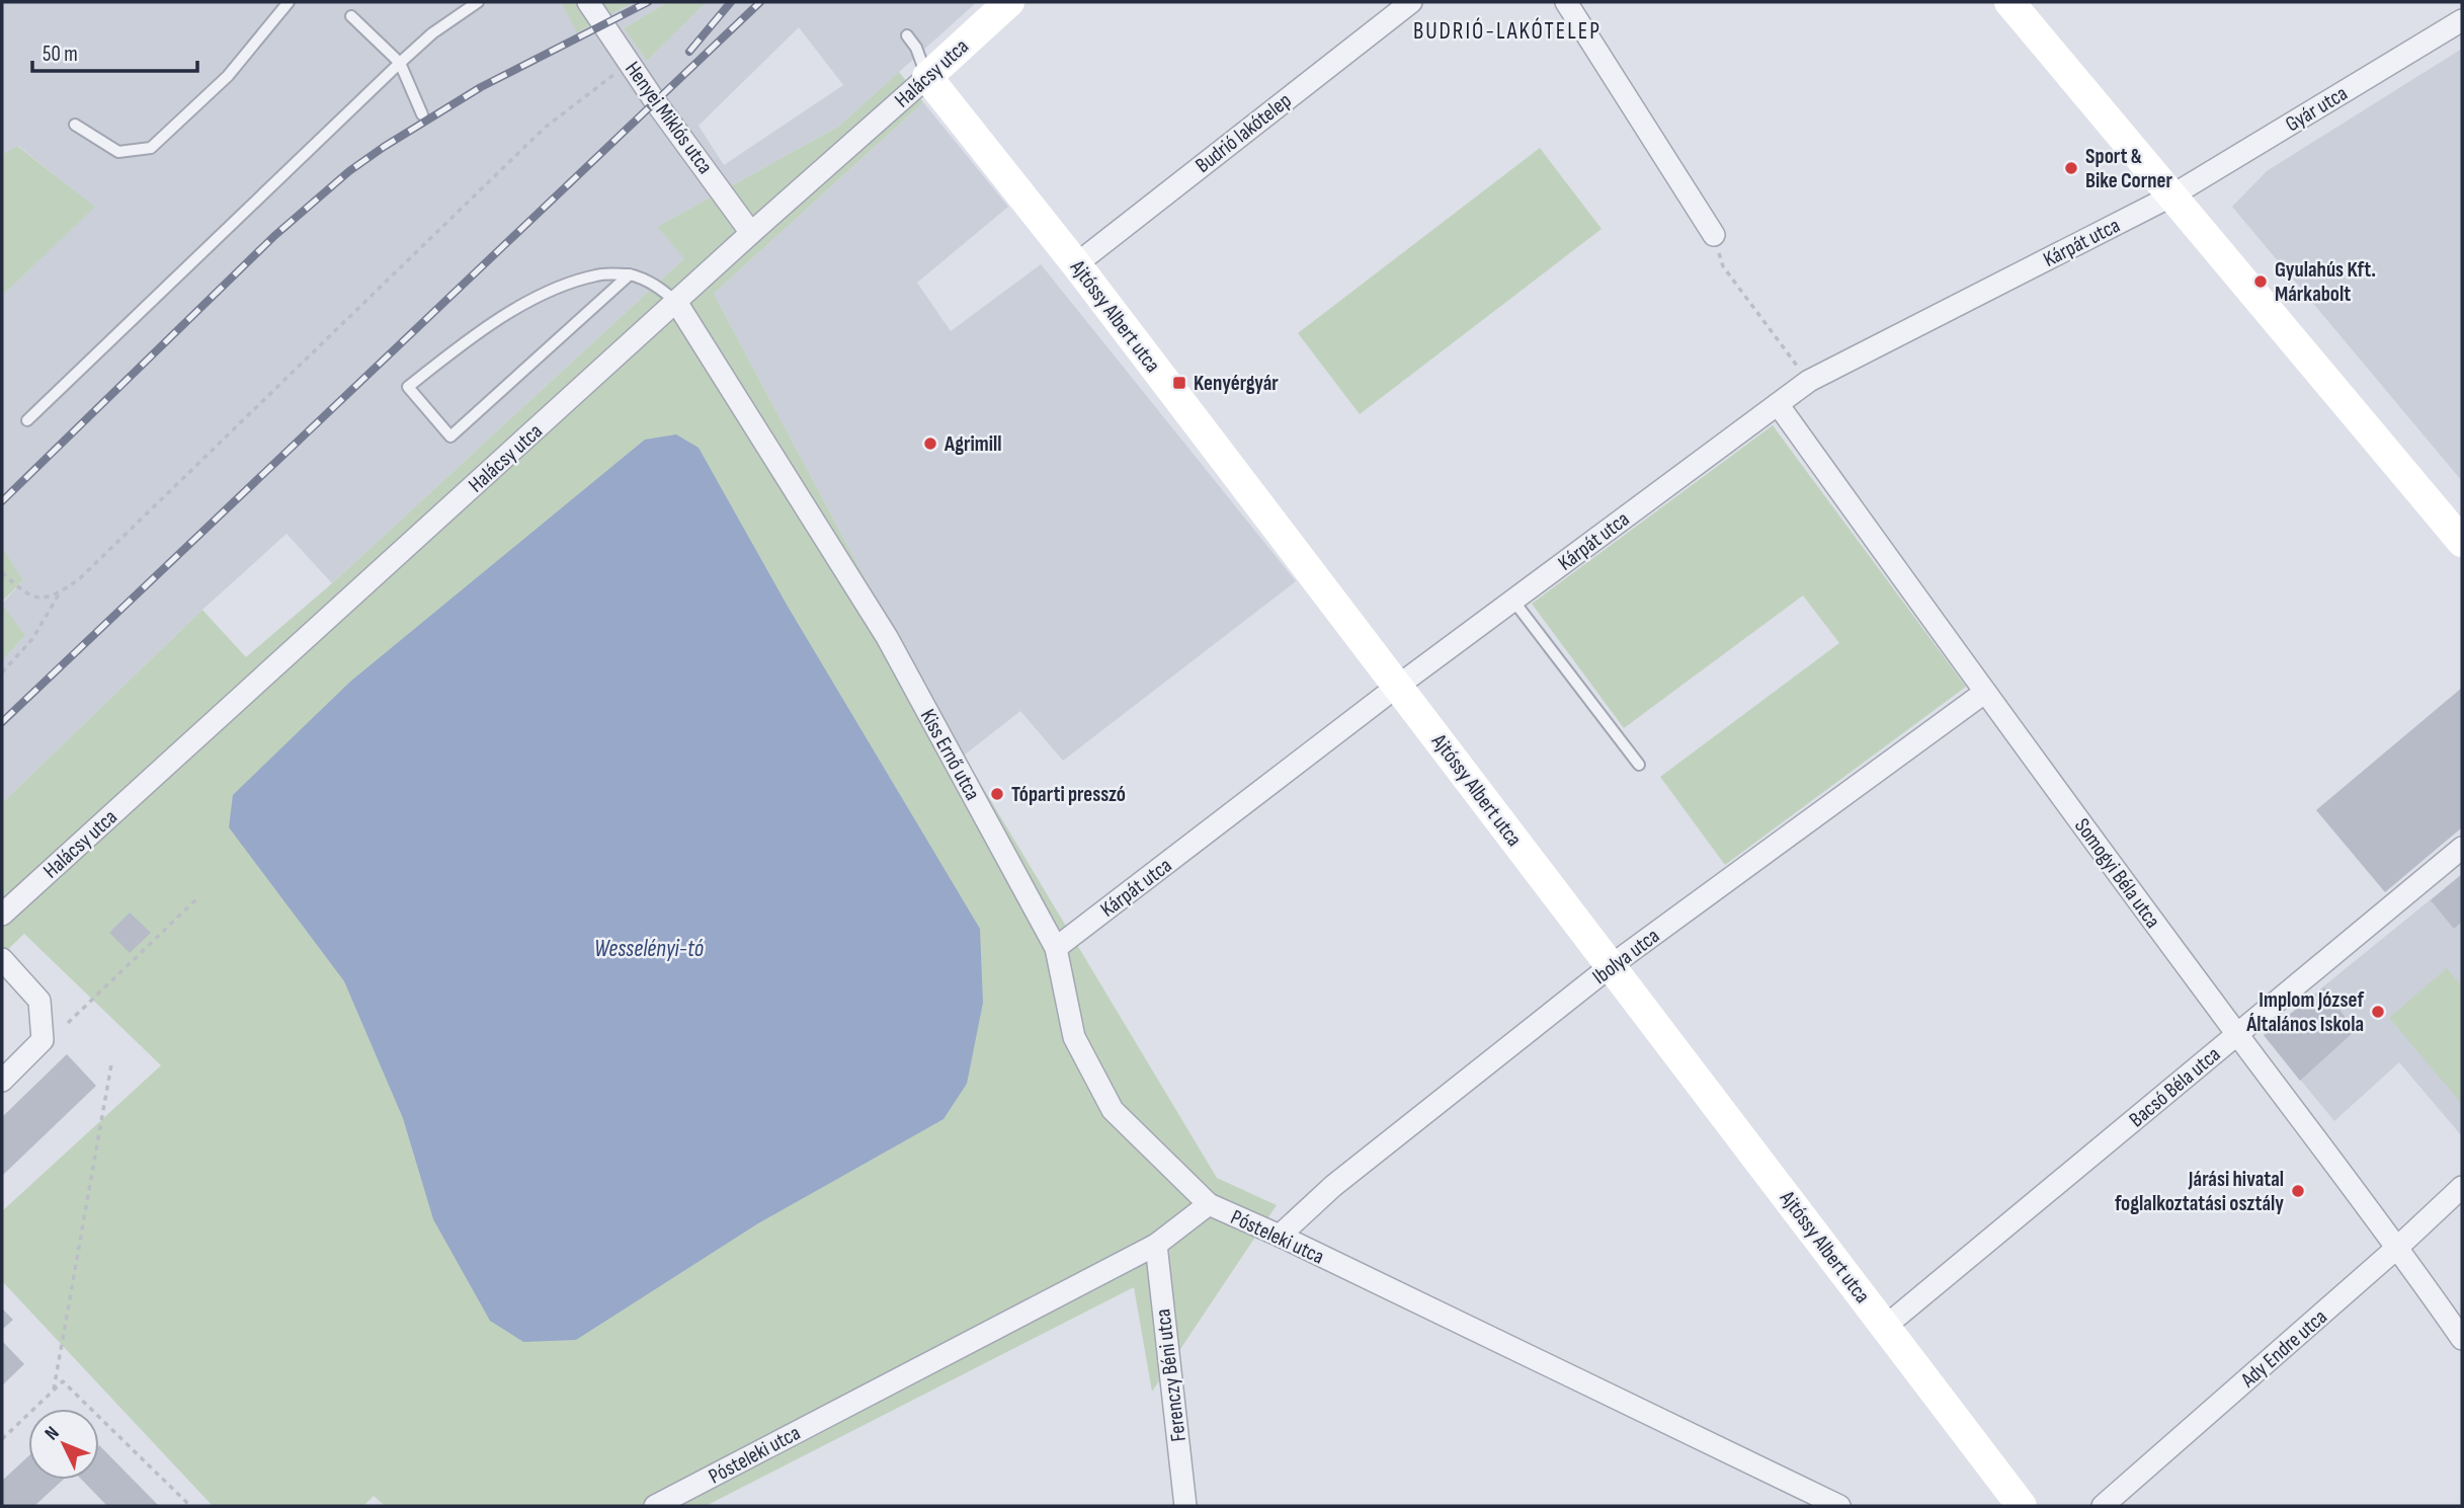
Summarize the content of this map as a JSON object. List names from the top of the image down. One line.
{"streets":{"main road":["Halácsy utca","Ajtóssy Albert utca"],"street":["Gyár utca","Henyei Miklós utca","Budrió lakótelep","Kárpát utca","Kiss Ernő utca","Somogyi Béla utca","Ibolya utca","Bacsó Béla utca","Pósteleki utca","Ady Endre utca","Ferenczy Béni utca"]},"crossings":[["Halácsy utca","Henyei Miklós utca"],["Halácsy utca","Ajtóssy Albert utca"],["Halácsy utca","Kiss Ernő utca"],["Gyár utca","Kárpát utca"],["Budrió lakótelep","Ajtóssy Albert utca"],["Kárpát utca","Ajtóssy Albert utca"],["Kárpát utca","Kiss Ernő utca"],["Kárpát utca","Somogyi Béla utca"],["Ajtóssy Albert utca","Ibolya utca"],["Ajtóssy Albert utca","Bacsó Béla utca"],["Kiss Ernő utca","Pósteleki utca"],["Somogyi Béla utca","Ibolya utca"],["Somogyi Béla utca","Bacsó Béla utca"],["Somogyi Béla utca","Ady Endre utca"],["Ibolya utca","Pósteleki utca"],["Pósteleki utca","Ferenczy Béni utca"]],"districts":["BUDRIÓ-LAKÓTELEP"],"water":["Wesselényi-tó"],"places":{"other":["Sport & Bike Corner","Gyulahús Kft. Márkabolt","Agrimill","Tóparti presszó","Implom József Általános Iskola","Járási hivatal foglalkoztatási osztály"],"transit":["Kenyérgyár"]},"scale_bar":"50 m","north":"top left"}
